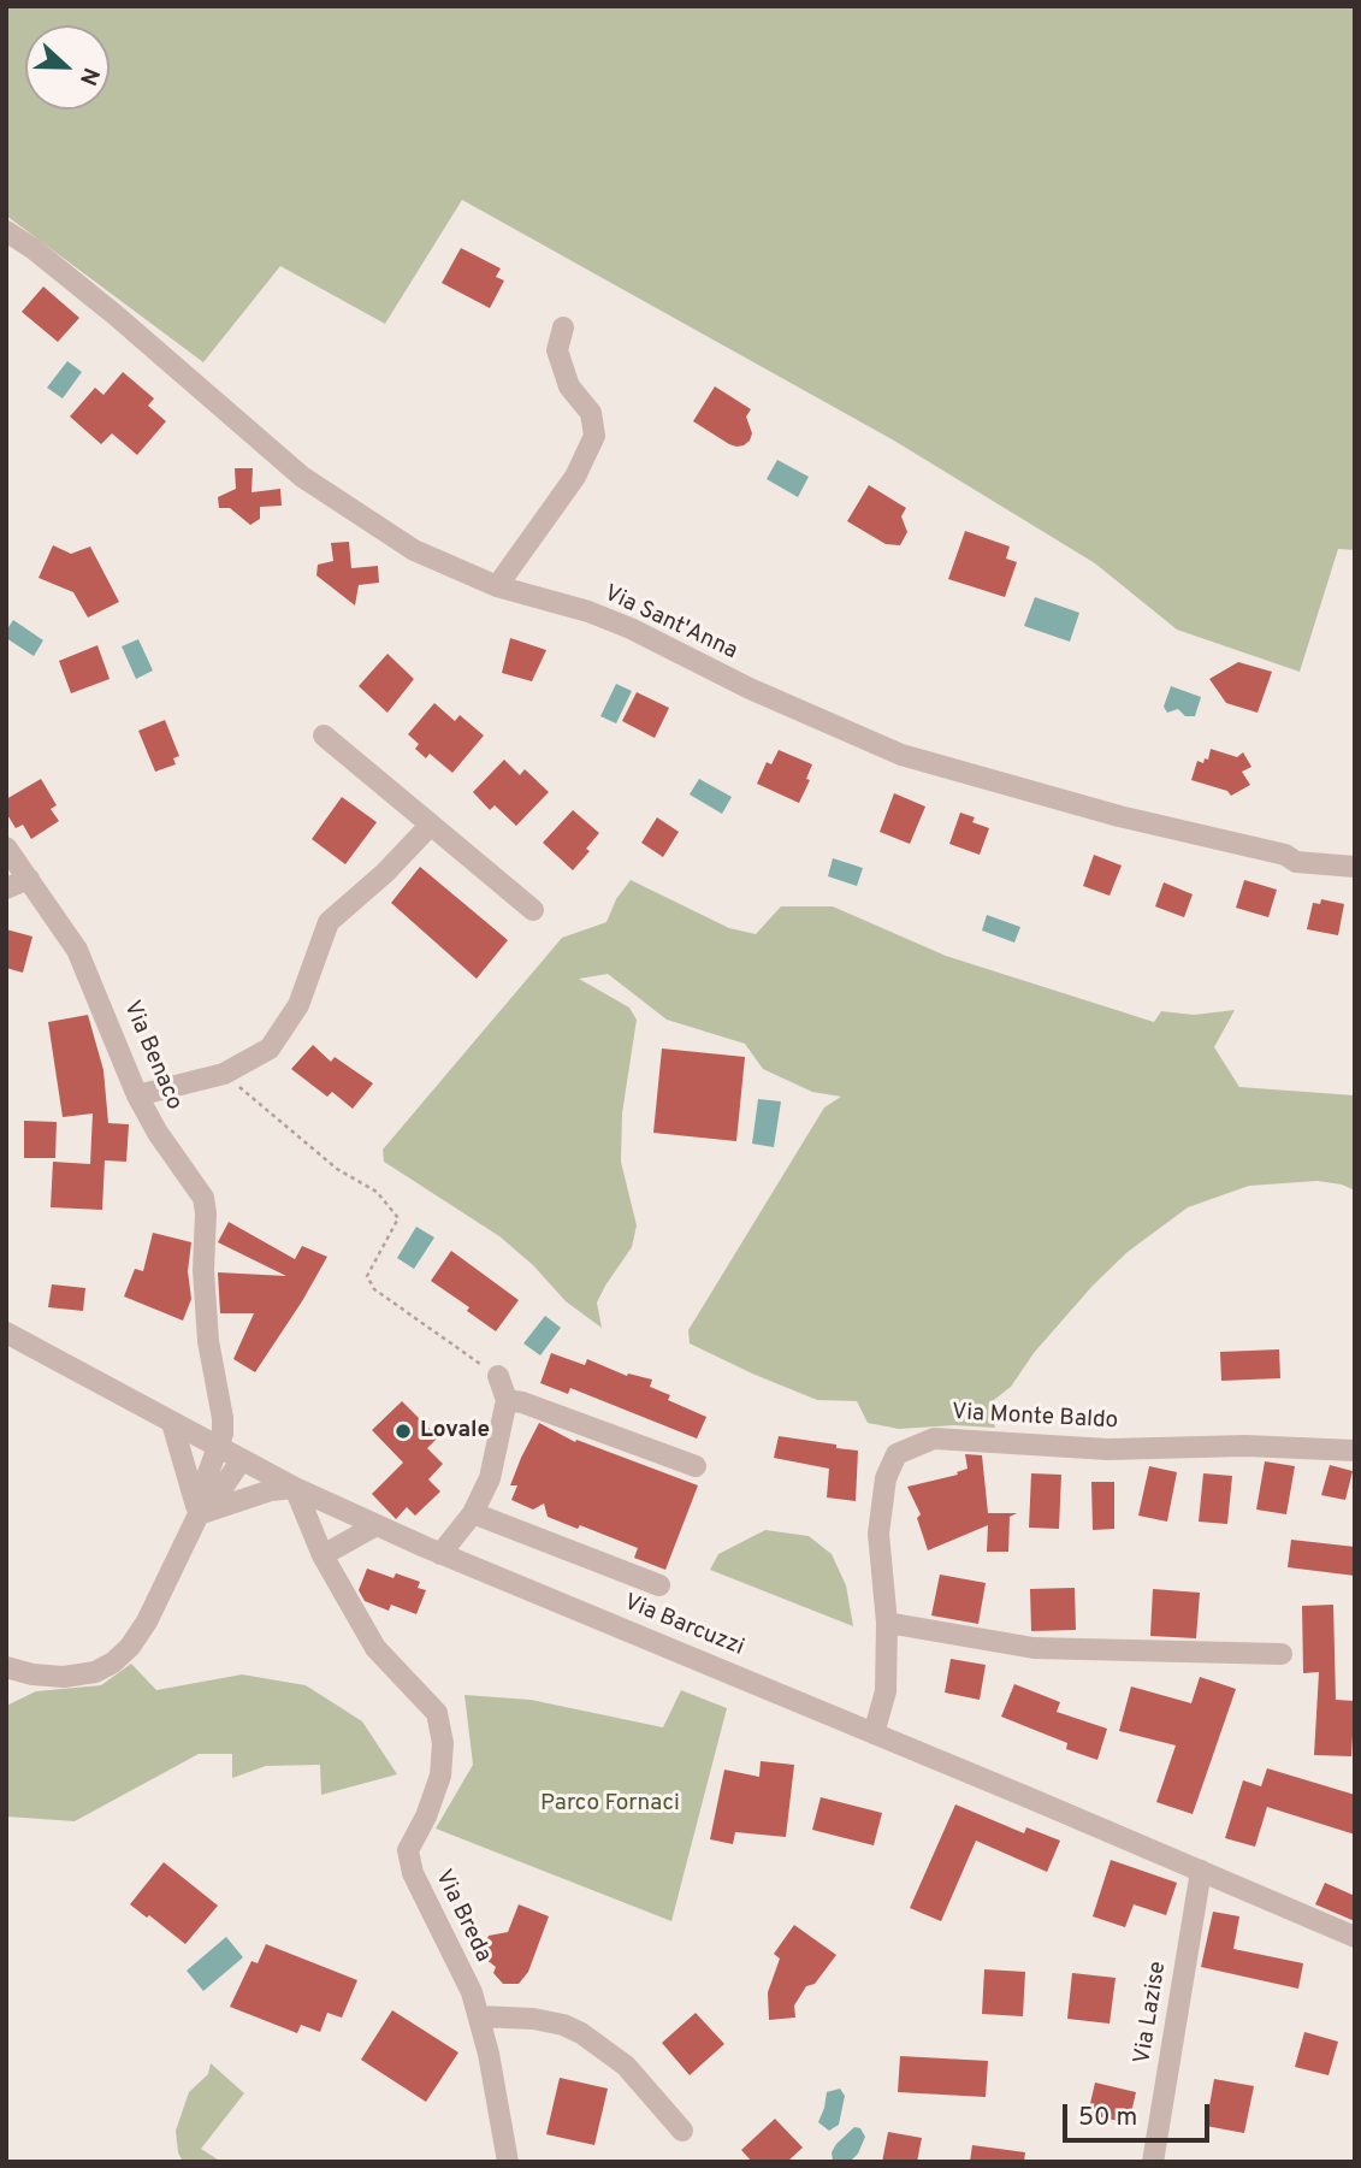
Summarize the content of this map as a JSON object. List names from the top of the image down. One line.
{"streets":{"street":["Via Sant'Anna","Via Benaco","Via Monte Baldo","Via Barcuzzi","Via Breda","Via Lazise"]},"crossings":[["Via Benaco","Via Barcuzzi"],["Via Monte Baldo","Via Barcuzzi"],["Via Barcuzzi","Via Breda"],["Via Barcuzzi","Via Lazise"]],"parks":["Parco Fornaci"],"places":["Lovale"],"scale_bar":"50 m","north":"right"}
